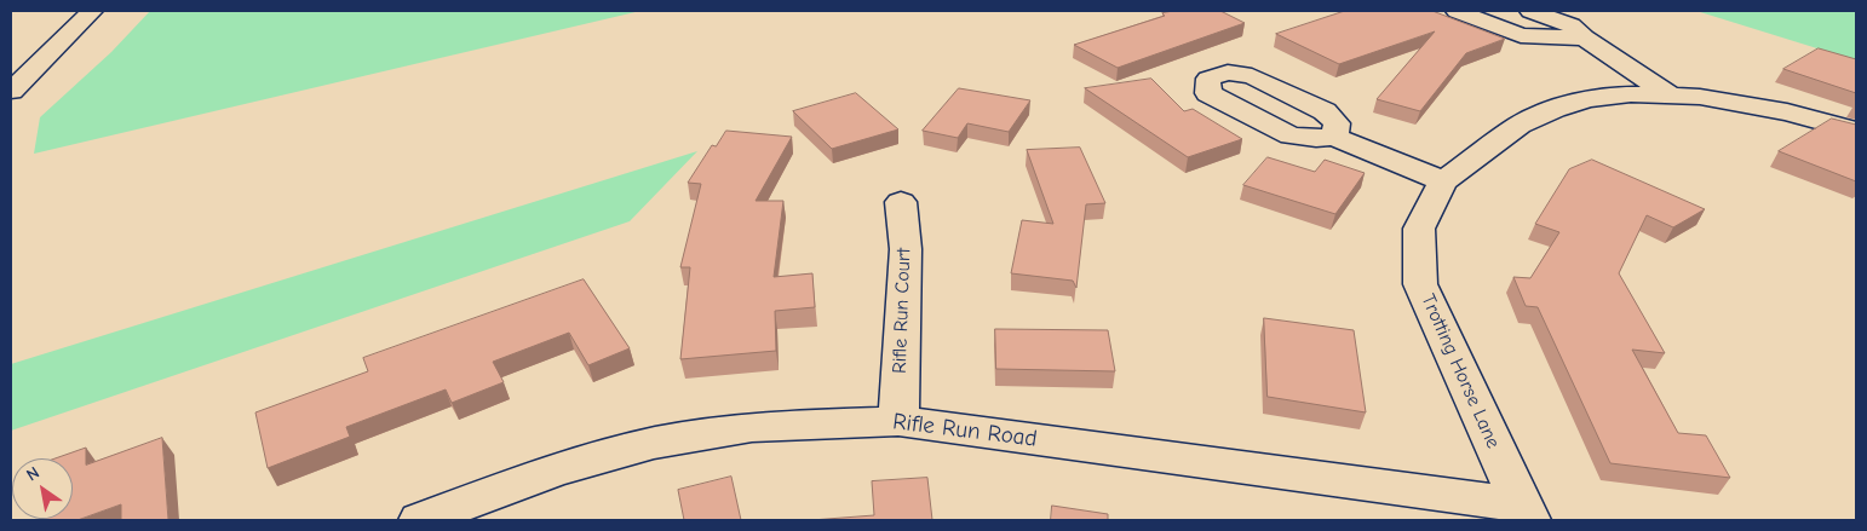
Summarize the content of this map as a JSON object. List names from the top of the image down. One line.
{"streets":{"street":["Rifle Run Court","Trotting Horse Lane","Rifle Run Road"]},"crossings":[["Rifle Run Court","Rifle Run Road"],["Trotting Horse Lane","Rifle Run Road"]],"north":"top left"}
